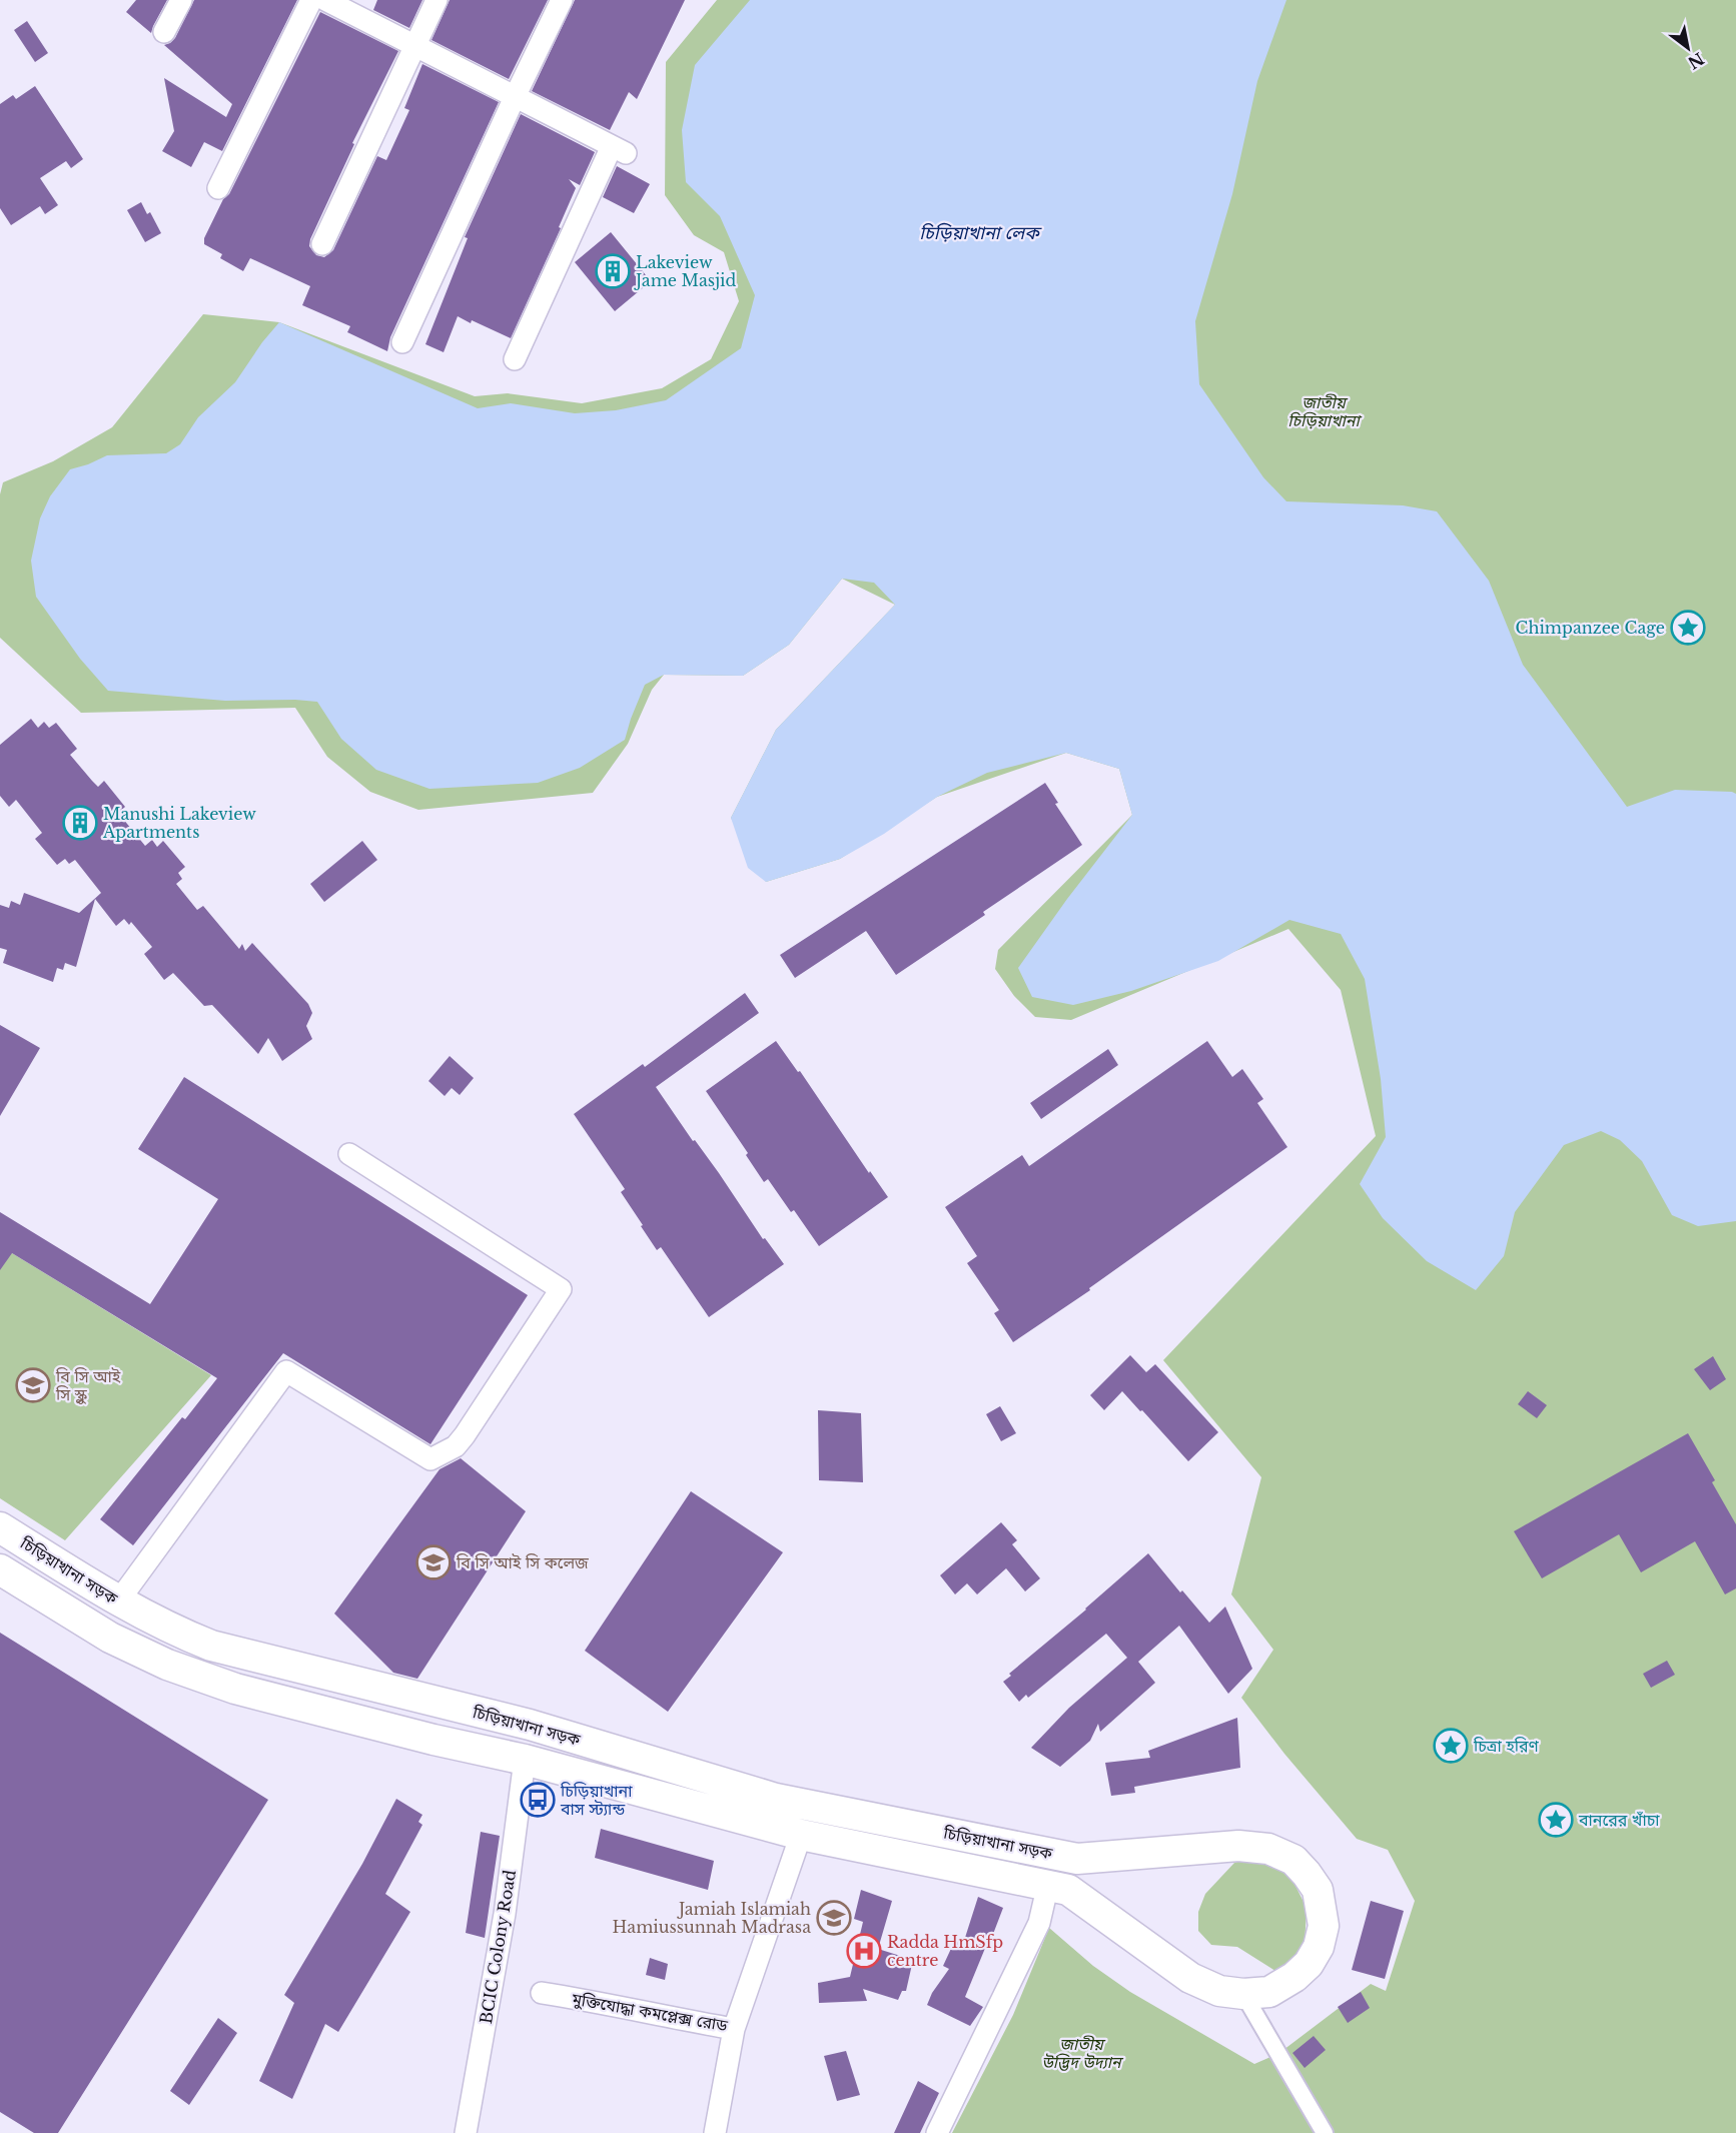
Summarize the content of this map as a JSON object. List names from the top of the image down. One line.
{"streets":{"main road":["চিড়িয়াখানা সড়ক"],"street":["BCIC Colony Road","মুক্তিযোদ্ধা কমপ্লেক্স রোড"]},"crossings":[["চিড়িয়াখানা সড়ক","BCIC Colony Road"],["চিড়িয়াখানা সড়ক","মুক্তিযোদ্ধা কমপ্লেক্স রোড"]],"water":["চিড়িয়াখানা লেক"],"parks":["জাতীয় চিড়িয়াখানা","জাতীয় উদ্ভিদ উদ্যান"],"places":{"building":["Lakeview Jame Masjid","Manushi Lakeview Apartments"],"place":["Chimpanzee Cage","চিত্রা হরিণ","বানরের খাঁচা"],"school or university":["বি সি আই সি স্কুল","বি সি আই সি কলেজ","Jamiah Islamiah Hamiussunnah Madrasa"],"bus stop":["চিড়িয়াখানা বাস স্ট্যান্ড"],"hospital":["Radda HmSfp centre"]},"north":"bottom right"}
